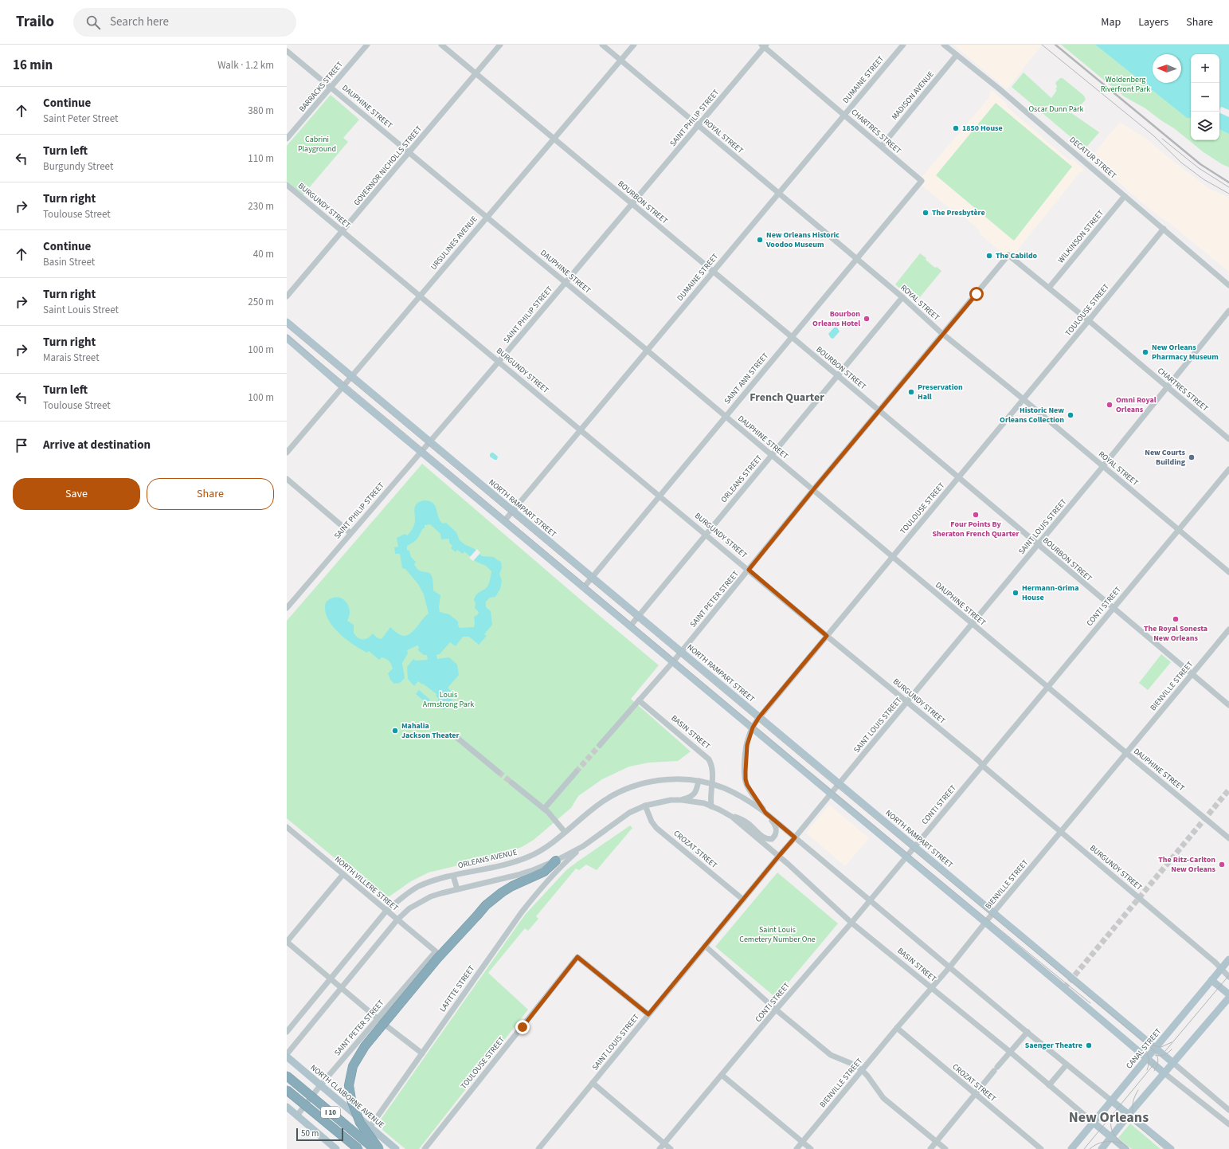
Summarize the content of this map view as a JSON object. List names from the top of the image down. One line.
{"streets":{"highway":["I 10"],"main road":["NORTH RAMPART STREET","CANAL STREET","NORTH CLAIBORNE AVENUE"],"street":["DUMAINE STREET","BARRACKS STREET","MADISON AVENUE","DAUPHINE STREET","SAINT PHILIP STREET","CHARTRES STREET","ROYAL STREET","DECATUR STREET","GOVERNOR NICHOLLS STREET","BOURBON STREET","BURGUNDY STREET","WILKINSON STREET","URSULINES AVENUE","TOULOUSE STREET","SAINT ANN STREET","ORLEANS STREET","SAINT LOUIS STREET","SAINT PETER STREET","CONTI STREET","BIENVILLE STREET","BASIN STREET","CROZAT STREET","ORLEANS AVENUE","NORTH VILLERE STREET","LAFITTE STREET"]},"crossings":[["DUMAINE STREET","DAUPHINE STREET"],["DUMAINE STREET","CHARTRES STREET"],["DUMAINE STREET","ROYAL STREET"],["DUMAINE STREET","BOURBON STREET"],["DUMAINE STREET","BURGUNDY STREET"],["DUMAINE STREET","NORTH RAMPART STREET"],["BARRACKS STREET","DAUPHINE STREET"],["MADISON AVENUE","CHARTRES STREET"],["MADISON AVENUE","DECATUR STREET"],["DAUPHINE STREET","SAINT PHILIP STREET"],["DAUPHINE STREET","GOVERNOR NICHOLLS STREET"],["DAUPHINE STREET","URSULINES AVENUE"],["DAUPHINE STREET","TOULOUSE STREET"],["DAUPHINE STREET","SAINT ANN STREET"],["DAUPHINE STREET","ORLEANS STREET"],["DAUPHINE STREET","SAINT LOUIS STREET"],["DAUPHINE STREET","SAINT PETER STREET"],["DAUPHINE STREET","CONTI STREET"],["DAUPHINE STREET","BIENVILLE STREET"],["SAINT PHILIP STREET","CHARTRES STREET"],["SAINT PHILIP STREET","ROYAL STREET"],["SAINT PHILIP STREET","BOURBON STREET"],["SAINT PHILIP STREET","BURGUNDY STREET"],["SAINT PHILIP STREET","NORTH RAMPART STREET"],["CHARTRES STREET","WILKINSON STREET"],["CHARTRES STREET","TOULOUSE STREET"],["CHARTRES STREET","SAINT ANN STREET"],["CHARTRES STREET","SAINT LOUIS STREET"],["CHARTRES STREET","SAINT PETER STREET"],["ROYAL STREET","URSULINES AVENUE"],["ROYAL STREET","TOULOUSE STREET"],["ROYAL STREET","SAINT ANN STREET"],["ROYAL STREET","ORLEANS STREET"],["ROYAL STREET","SAINT LOUIS STREET"],["ROYAL STREET","SAINT PETER STREET"],["ROYAL STREET","CONTI STREET"],["DECATUR STREET","WILKINSON STREET"],["DECATUR STREET","TOULOUSE STREET"],["GOVERNOR NICHOLLS STREET","BOURBON STREET"],["GOVERNOR NICHOLLS STREET","BURGUNDY STREET"],["BOURBON STREET","URSULINES AVENUE"],["BOURBON STREET","TOULOUSE STREET"],["BOURBON STREET","SAINT ANN STREET"],["BOURBON STREET","ORLEANS STREET"],["BOURBON STREET","SAINT LOUIS STREET"],["BOURBON STREET","SAINT PETER STREET"],["BOURBON STREET","CONTI STREET"],["BOURBON STREET","BIENVILLE STREET"],["BURGUNDY STREET","URSULINES AVENUE"],["BURGUNDY STREET","TOULOUSE STREET"],["BURGUNDY STREET","SAINT ANN STREET"],["BURGUNDY STREET","ORLEANS STREET"],["BURGUNDY STREET","SAINT LOUIS STREET"],["BURGUNDY STREET","SAINT PETER STREET"],["BURGUNDY STREET","CONTI STREET"],["BURGUNDY STREET","BIENVILLE STREET"],["BURGUNDY STREET","CANAL STREET"],["URSULINES AVENUE","NORTH RAMPART STREET"],["TOULOUSE STREET","NORTH RAMPART STREET"],["TOULOUSE STREET","SAINT LOUIS STREET"],["TOULOUSE STREET","ORLEANS AVENUE"],["SAINT ANN STREET","NORTH RAMPART STREET"],["ORLEANS STREET","NORTH RAMPART STREET"],["NORTH RAMPART STREET","SAINT LOUIS STREET"],["NORTH RAMPART STREET","SAINT PETER STREET"],["NORTH RAMPART STREET","CONTI STREET"],["NORTH RAMPART STREET","BIENVILLE STREET"],["NORTH RAMPART STREET","CANAL STREET"],["SAINT LOUIS STREET","BASIN STREET"],["SAINT LOUIS STREET","CROZAT STREET"],["SAINT PETER STREET","BASIN STREET"],["SAINT PETER STREET","NORTH VILLERE STREET"],["SAINT PETER STREET","NORTH CLAIBORNE AVENUE"],["CONTI STREET","BASIN STREET"],["BIENVILLE STREET","BASIN STREET"],["BIENVILLE STREET","CROZAT STREET"],["BASIN STREET","ORLEANS AVENUE"],["BASIN STREET","CANAL STREET"],["ORLEANS AVENUE","NORTH VILLERE STREET"],["LAFITTE STREET","NORTH CLAIBORNE AVENUE"]],"districts":["French Quarter","New Orleans"],"parks":["Woldenberg Riverfront Park","Oscar Dunn Park","Cabrini Playground","Louis Armstrong Park","Saint Louis Cemetery Number One"],"places":["1850 House","The Presbytère","New Orleans Historic Voodoo Museum","The Cabildo","Bourbon Orleans Hotel","New Orleans Pharmacy Museum","Preservation Hall","Omni Royal Orleans","Historic New Orleans Collection","New Courts Building","Four Points By Sheraton French Quarter","Hermann-Grima House","The Royal Sonesta New Orleans","Mahalia Jackson Theater","The Ritz-Carlton New Orleans","Saenger Theatre"],"scale_bar":"50 m","north":"left","page":{"header":"Trailo","search":"Search here","nav":["Map","Layers","Share"],"heading":["16 min","Walk · 1.2 km"],"map_buttons":["+","−"],"list":[["Continue","Saint Peter Street","380 m"],["Turn left","Burgundy Street","110 m"],["Turn right","Toulouse Street","230 m"],["Continue","Basin Street","40 m"],["Turn right","Saint Louis Street","250 m"],["Turn right","Marais Street","100 m"],["Turn left","Toulouse Street","100 m"],"Arrive at destination"],"buttons":["Save","Share"],"scale":"50 m"}}
